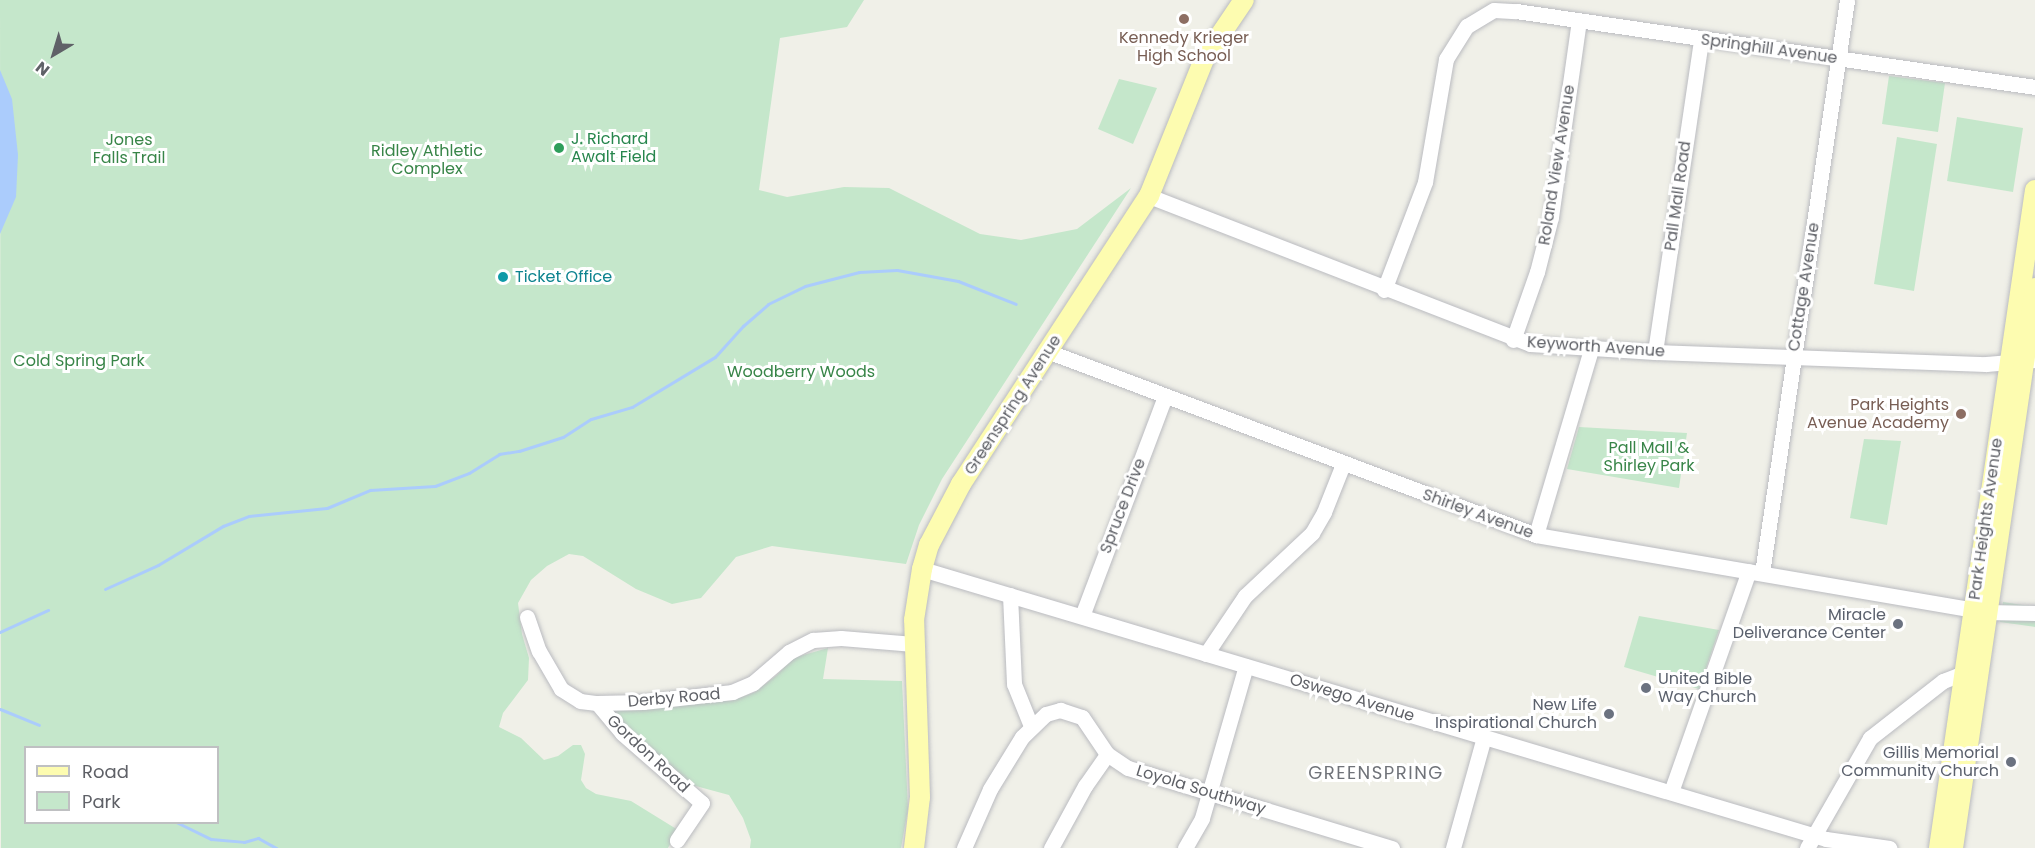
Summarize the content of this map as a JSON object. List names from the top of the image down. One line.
{"streets":{"main road":["Greenspring Avenue","Park Heights Avenue"],"street":["Springhill Avenue","Roland View Avenue","Pall Mall Road","Cottage Avenue","Keyworth Avenue","Spruce Drive","Shirley Avenue","Derby Road","Oswego Avenue","Gordon Road","Loyola Southway"]},"crossings":[["Springhill Avenue","Roland View Avenue"],["Springhill Avenue","Pall Mall Road"],["Springhill Avenue","Cottage Avenue"],["Springhill Avenue","Keyworth Avenue"],["Roland View Avenue","Keyworth Avenue"],["Pall Mall Road","Keyworth Avenue"],["Cottage Avenue","Keyworth Avenue"],["Cottage Avenue","Shirley Avenue"],["Cottage Avenue","Oswego Avenue"],["Keyworth Avenue","Greenspring Avenue"],["Keyworth Avenue","Park Heights Avenue"],["Greenspring Avenue","Shirley Avenue"],["Greenspring Avenue","Derby Road"],["Greenspring Avenue","Oswego Avenue"],["Spruce Drive","Shirley Avenue"],["Spruce Drive","Oswego Avenue"],["Shirley Avenue","Park Heights Avenue"],["Derby Road","Gordon Road"]],"districts":["GREENSPRING"],"parks":["Jones Falls Trail","Ridley Athletic Complex","Cold Spring Park","Woodberry Woods","Pall Mall & Shirley Park"],"places":["Kennedy Krieger High School","J. Richard Awalt Field","Ticket Office","Park Heights Avenue Academy","Miracle Deliverance Center","United Bible Way Church","New Life Inspirational Church","Gillis Memorial Community Church"],"legend":["Road","Park"],"north":"bottom left"}
